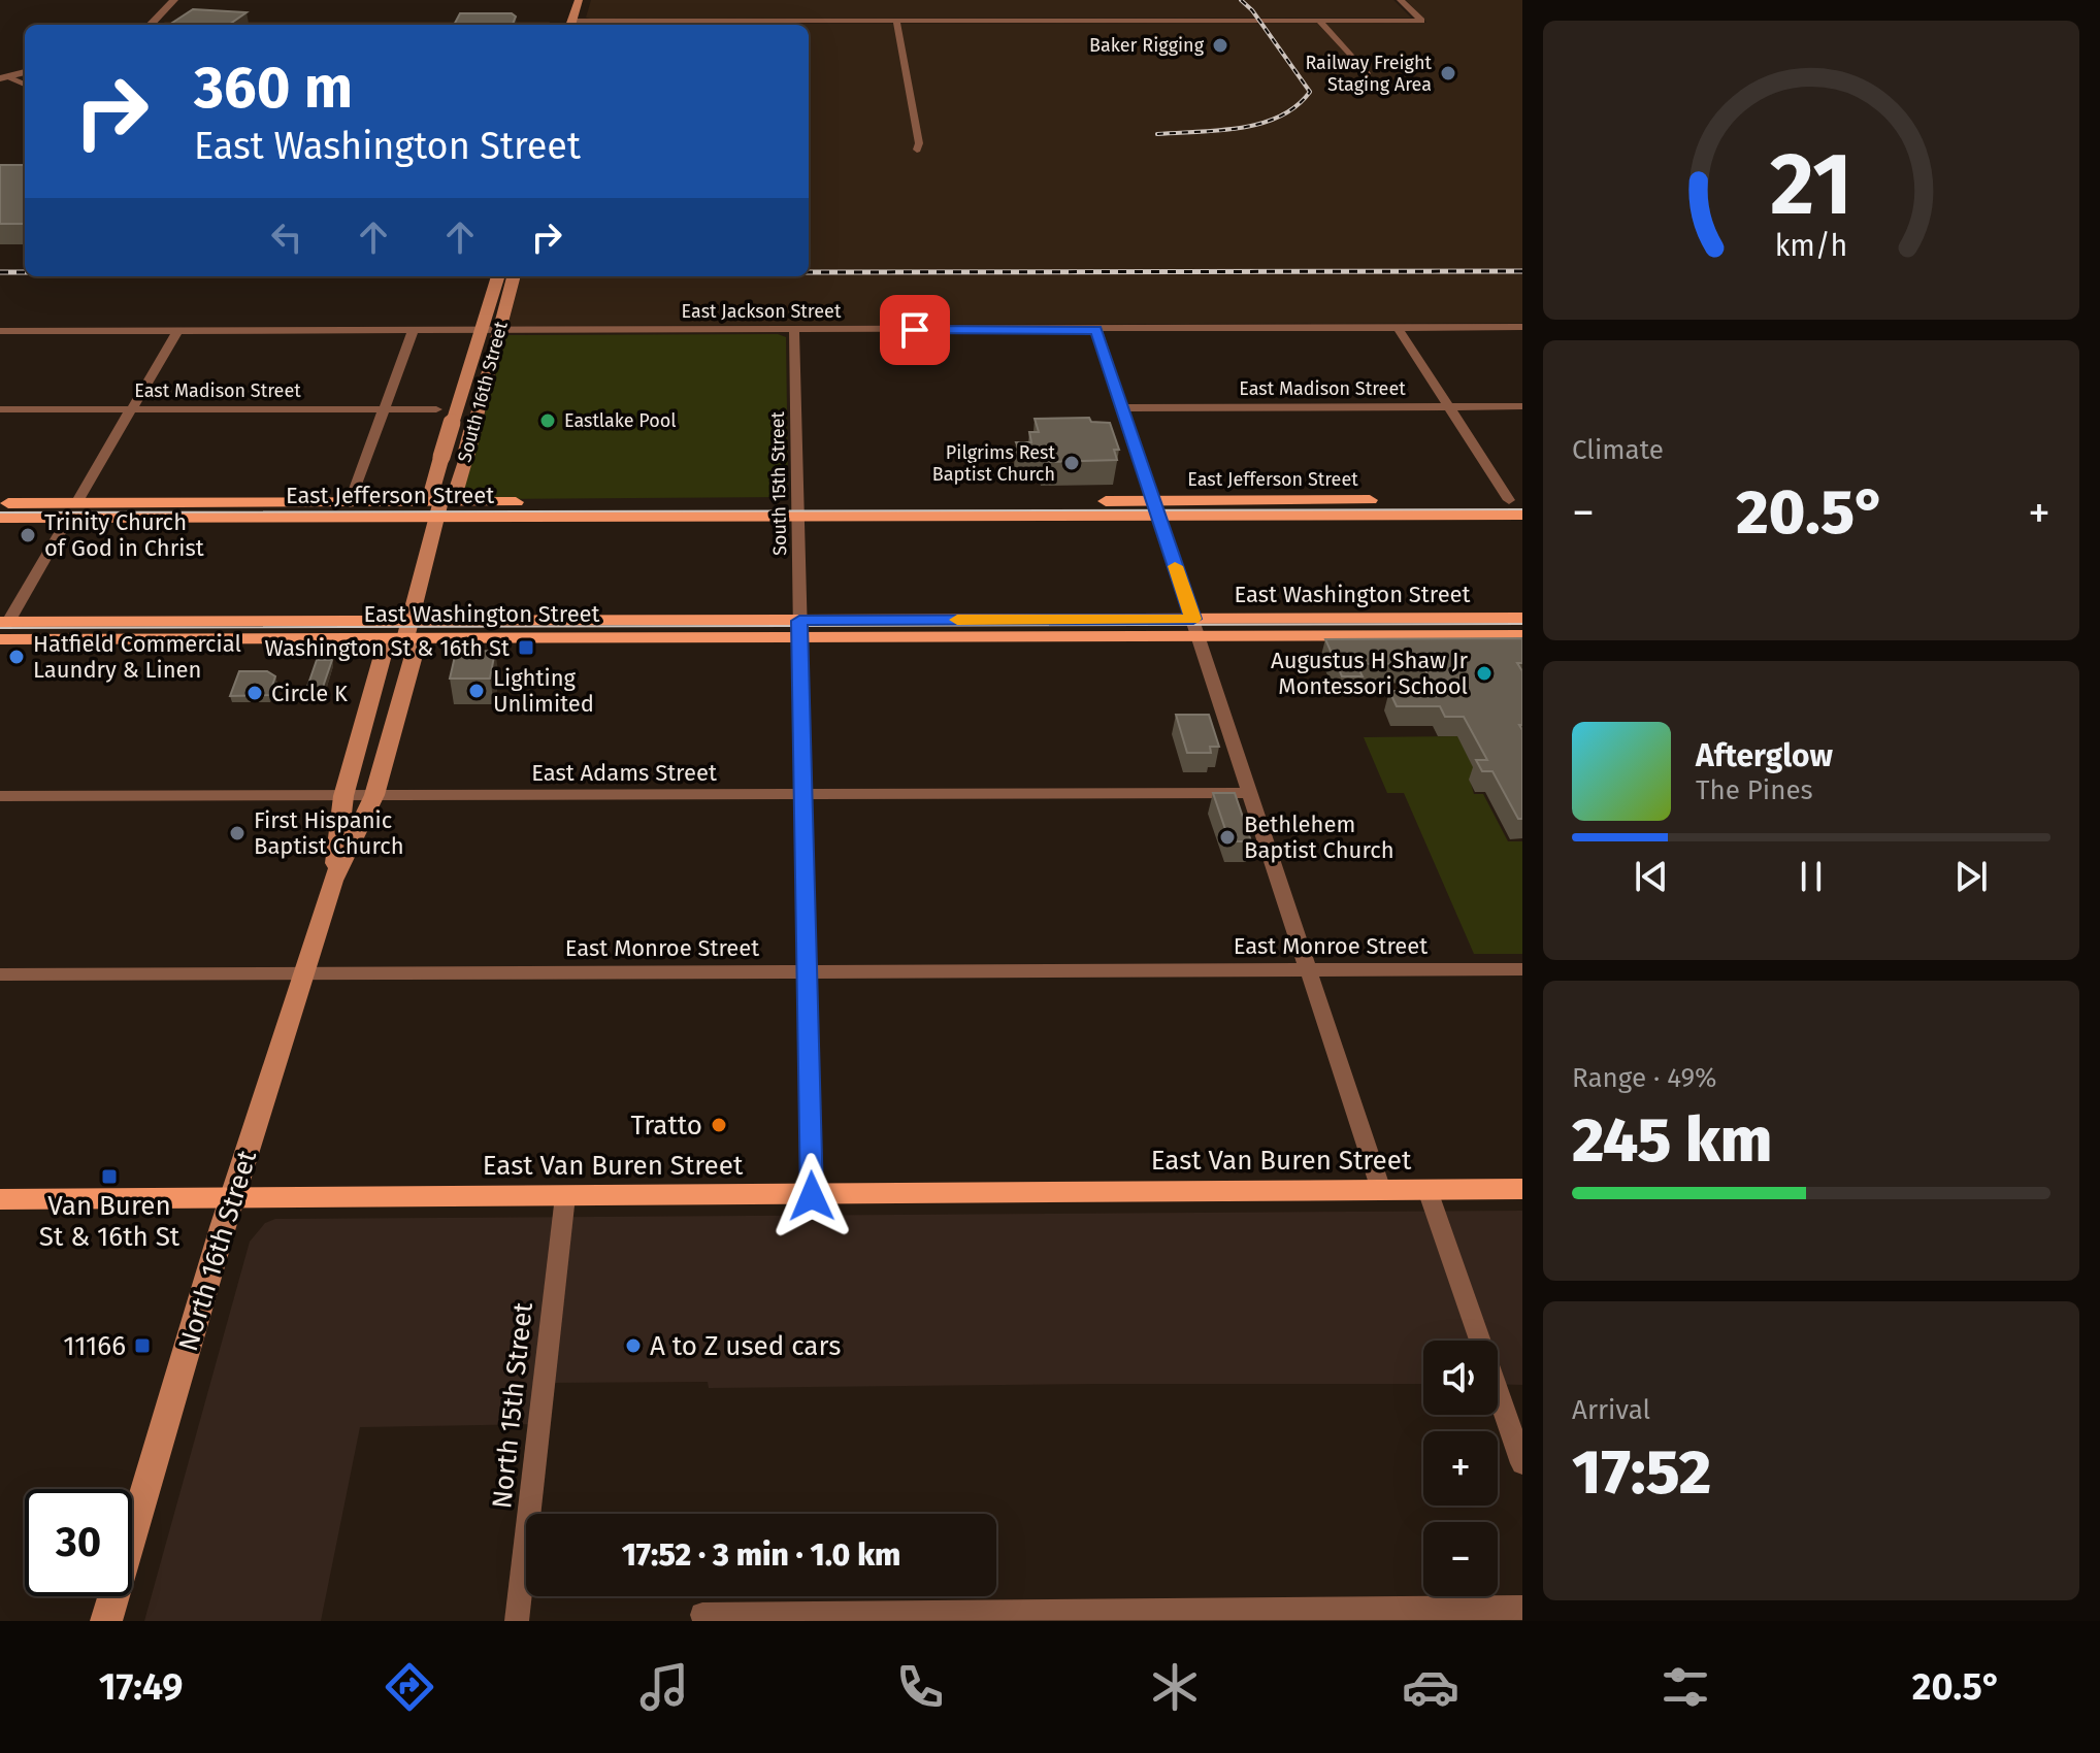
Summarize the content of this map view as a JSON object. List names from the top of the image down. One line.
{"streets":{"main road":["South 16th Street","East Jefferson Street","East Washington Street","East Van Buren Street","North 16th Street"],"street":["East Jackson Street","East Madison Street","South 15th Street","East Adams Street","East Monroe Street","North 15th Street"]},"crossings":[["East Jackson Street","South 15th Street"],["South 16th Street","East Jefferson Street"],["South 16th Street","East Washington Street"],["South 16th Street","North 16th Street"],["East Jefferson Street","South 15th Street"],["South 15th Street","East Washington Street"],["East Washington Street","North 16th Street"],["East Adams Street","North 16th Street"],["East Monroe Street","North 16th Street"],["East Van Buren Street","North 16th Street"],["East Van Buren Street","North 15th Street"]],"places":{"other":["Baker Rigging","Railway Freight Staging Area","Eastlake Pool","Pilgrims Rest Baptist Church","Trinity Church of God in Christ","Hatfield Commercial Laundry & Linen","Augustus H Shaw Jr Montessori School","Lighting Unlimited","Circle K","First Hispanic Baptist Church","Bethlehem Baptist Church","Tratto","A to Z used cars"],"transit":["Washington St & 16th St","Van Buren St & 16th St","11166"]},"page":{"turn":["360 m","East Washington Street"],"tile":["Climate",["Range · 49%","245 km"],["Arrival","17:52"]],"heat":["−","20.5°","+"],"song":["Afterglow","The Pines"],"map_buttons":["+","−"],"limit":"30","trip":"17:52 · 3 min · 1.0 km","tabs":["17:49","20.5°"],"gauge":["21","km/h"]}}
